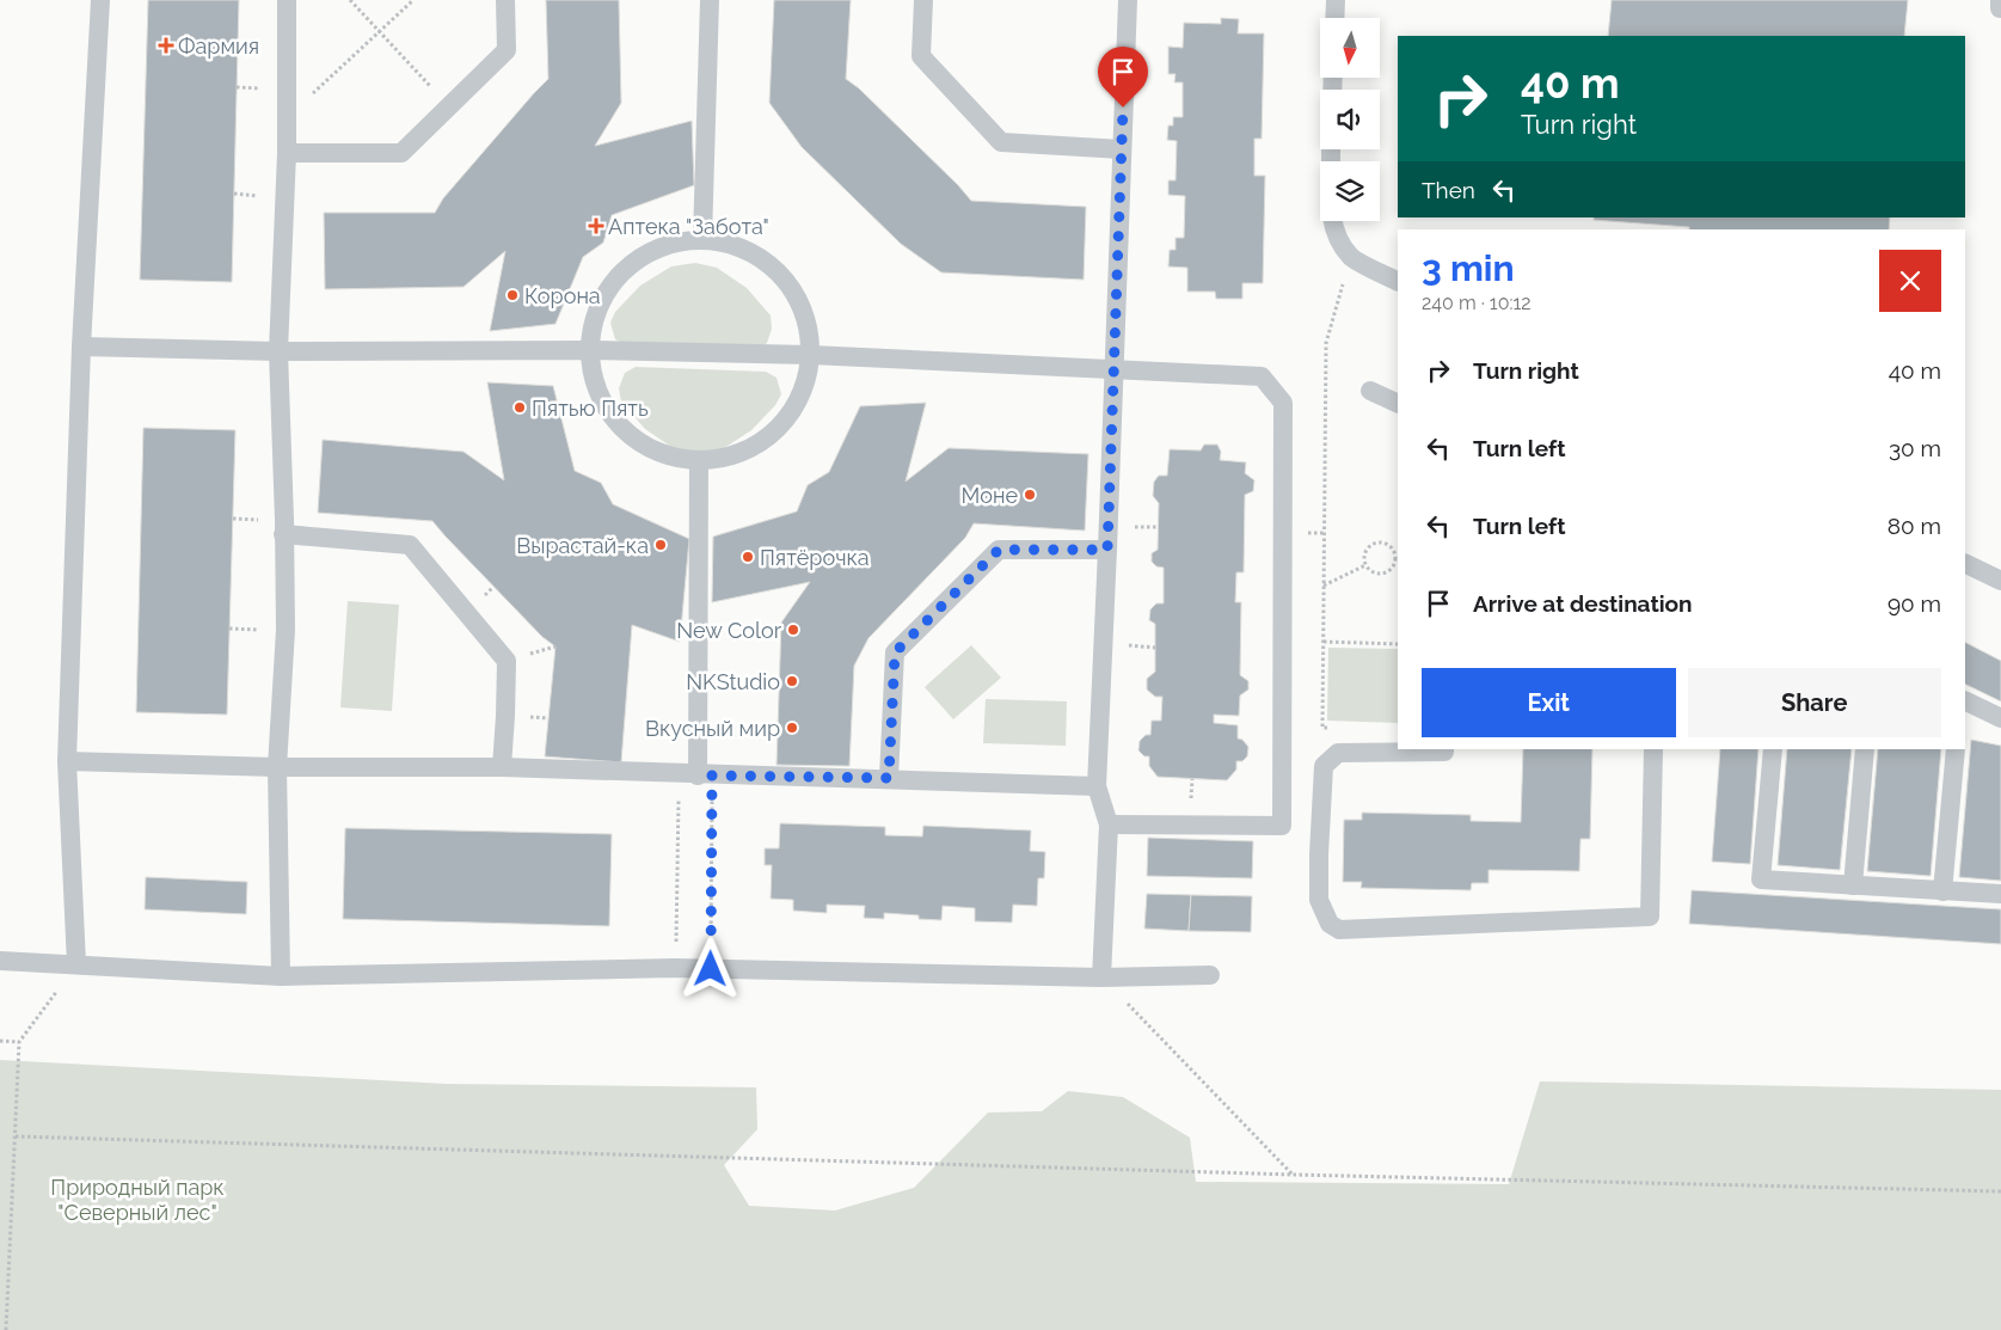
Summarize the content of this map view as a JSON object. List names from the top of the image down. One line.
{"parks":["Природный парк \"Северный лес\""],"places":{"health":["Фармия","Аптека \"Забота\""],"other":["Корона","Пятью Пять","Моне","Вырастай-ка","Пятёрочка","New Color","NKStudio","Вкусный мир"]},"north":"bottom","page":{"turn":["40 m","Turn right"],"then":"Then","heading":["3 min","240 m · 10:12"],"list":[{"name":"Turn right","value":"40 m"},{"name":"Turn left","value":"30 m"},{"name":"Turn left","value":"80 m"},{"name":"Arrive at destination","value":"90 m"}],"buttons":["Exit","Share"]}}
